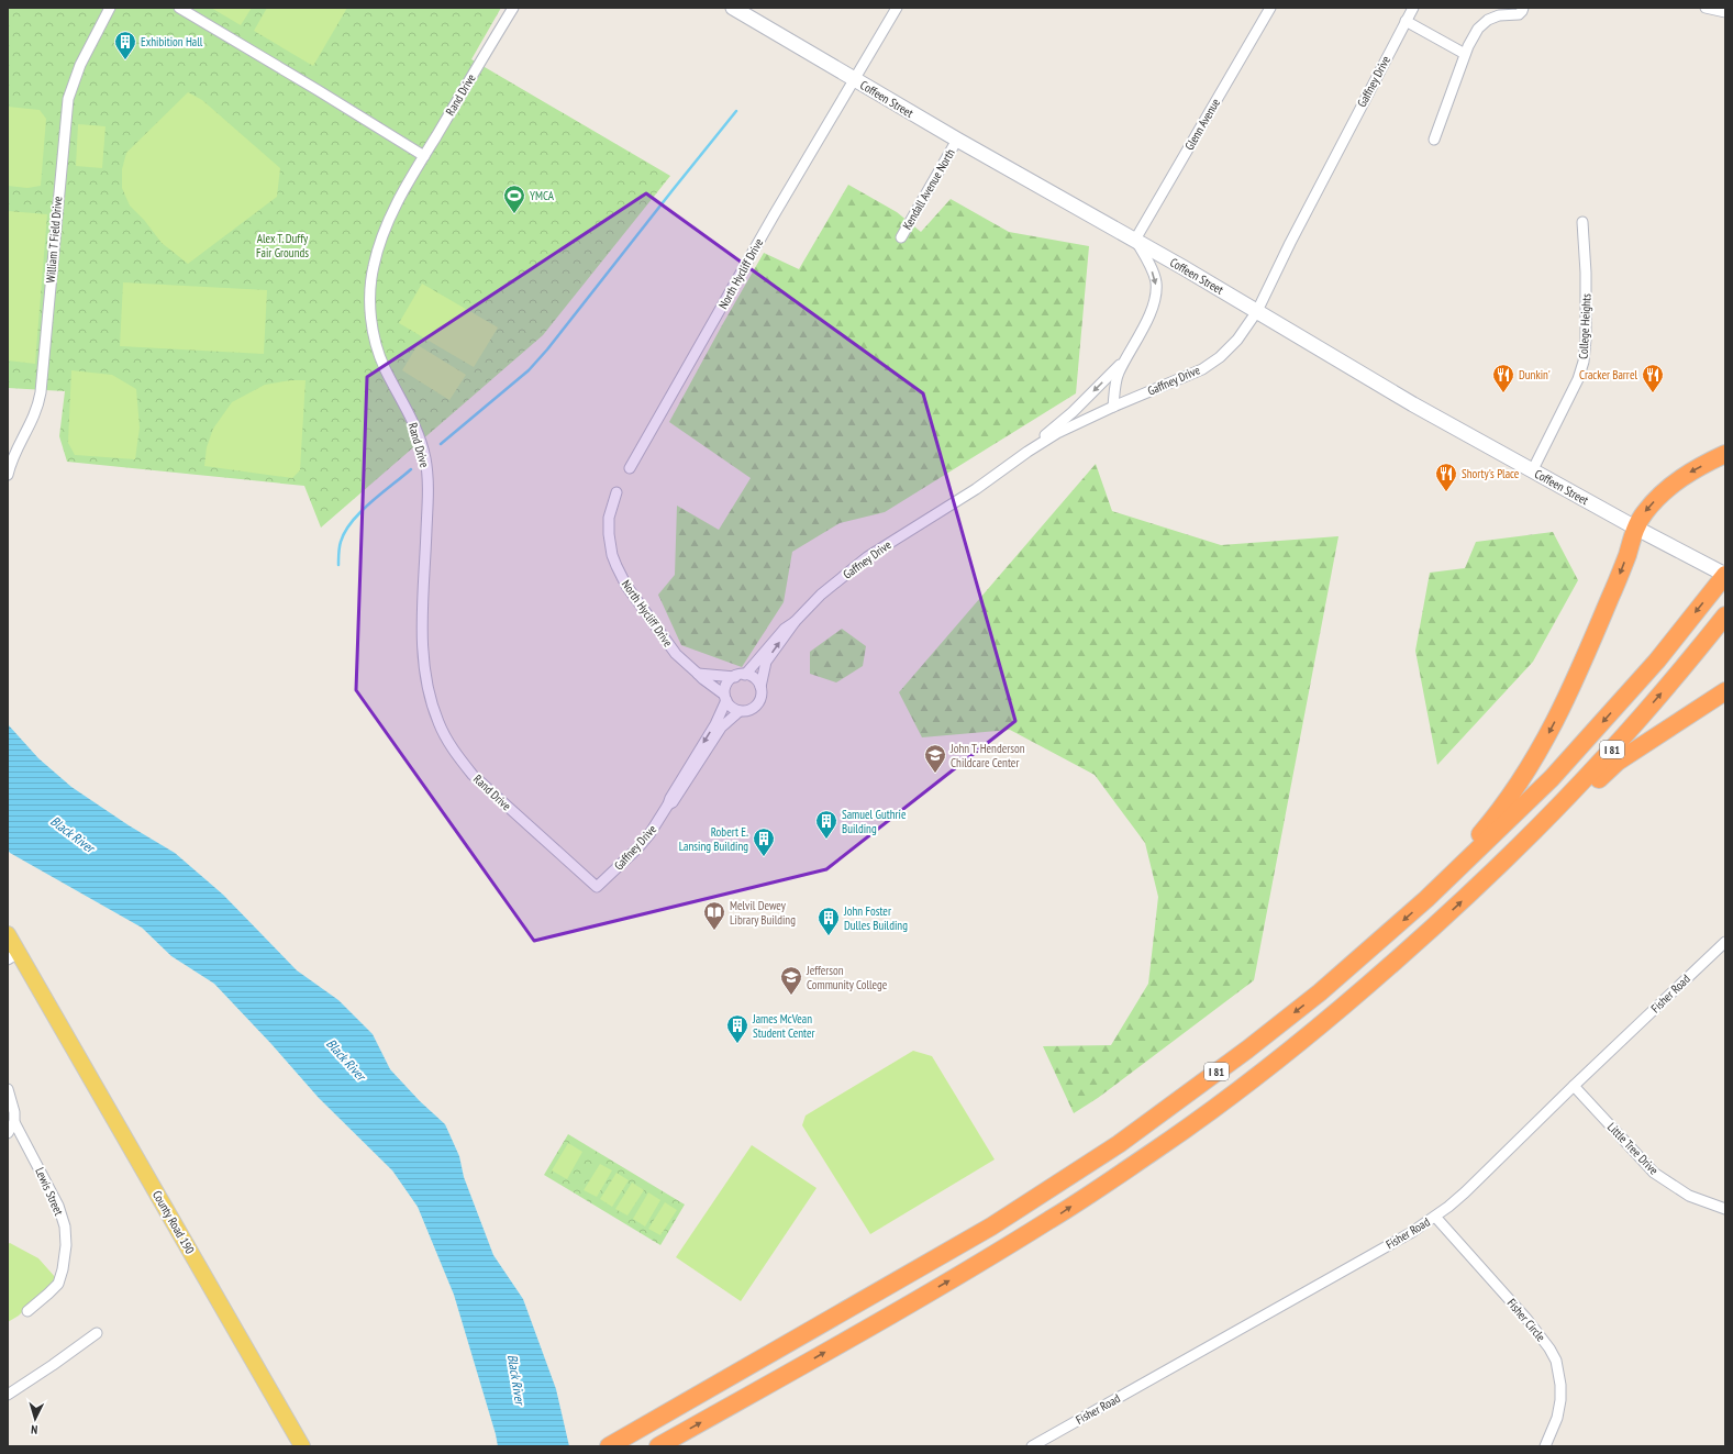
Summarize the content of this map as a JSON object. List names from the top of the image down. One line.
{"streets":{"highway":["I 81"],"main road":["Coffeen Street","County Road 190"],"street":["Gaffney Drive","Rand Drive","Glenn Avenue","Kendall Avenue North","William T Field Drive","North Hycliff Drive","College Heights","Fisher Road","Little Tree Drive","Lewis Street","Fisher Circle"]},"crossings":[["Gaffney Drive","Rand Drive"],["Gaffney Drive","Coffeen Street"],["Gaffney Drive","North Hycliff Drive"],["Coffeen Street","Glenn Avenue"],["Coffeen Street","Kendall Avenue North"],["Coffeen Street","North Hycliff Drive"],["Coffeen Street","College Heights"],["Coffeen Street","I 81"],["Fisher Road","Little Tree Drive"],["Fisher Road","Fisher Circle"]],"water":["Black River"],"parks":["Alex T. Duffy Fair Grounds"],"places":{"building":["Exhibition Hall","Samuel Guthrie Building","Robert E. Lansing Building","John Foster Dulles Building","James McVean Student Center"],"sports":["YMCA"],"restaurant":["Dunkin'","Cracker Barrel","Shorty's Place"],"school or university":["John T. Henderson Childcare Center","Jefferson Community College"],"library":["Melvil Dewey Library Building"]},"north":"bottom"}
